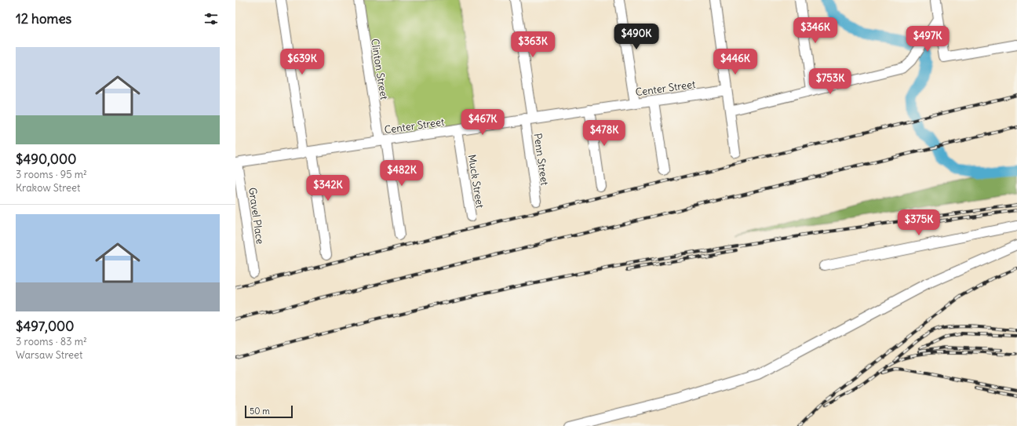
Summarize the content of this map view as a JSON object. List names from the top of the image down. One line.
{"streets":{"street":["Clinton Street","Center Street","Penn Street","Muck Street","Gravel Place"]},"crossings":[["Clinton Street","Center Street"],["Center Street","Penn Street"],["Center Street","Muck Street"],["Center Street","Gravel Place"]],"scale_bar":"50 m","page":{"heading":"12 homes","price":["$346K","$490K","$497K","$363K","$639K","$446K","$753K","$467K","$478K","$482K","$342K","$375K"],"list":[{"name":"$490,000","note":"3 rooms · 95 m² · Krakow Street"},{"name":"$497,000","note":"3 rooms · 83 m² · Warsaw Street"}],"scale":"50 m"}}
